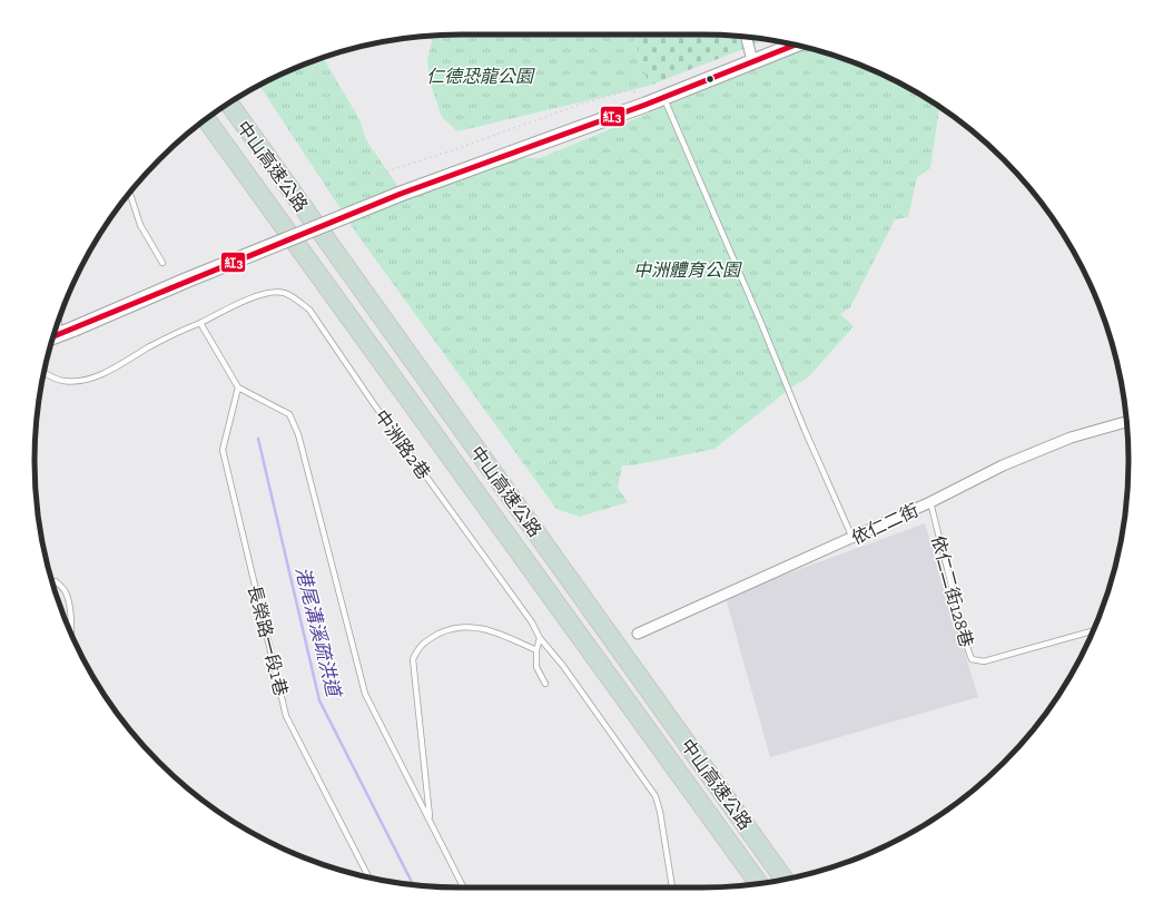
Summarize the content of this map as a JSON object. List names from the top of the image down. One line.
{"streets":{"highway":["中山高速公路"],"street":["依仁二街"],"lane":["中洲路2巷","依仁二街128巷","長榮路一段1巷"]},"crossings":[["依仁二街","依仁二街128巷"]],"water":["港尾溝溪疏洪道"],"parks":["仁德恐龍公園","中洲體育公園"],"lines":["transit line 紅3"]}
